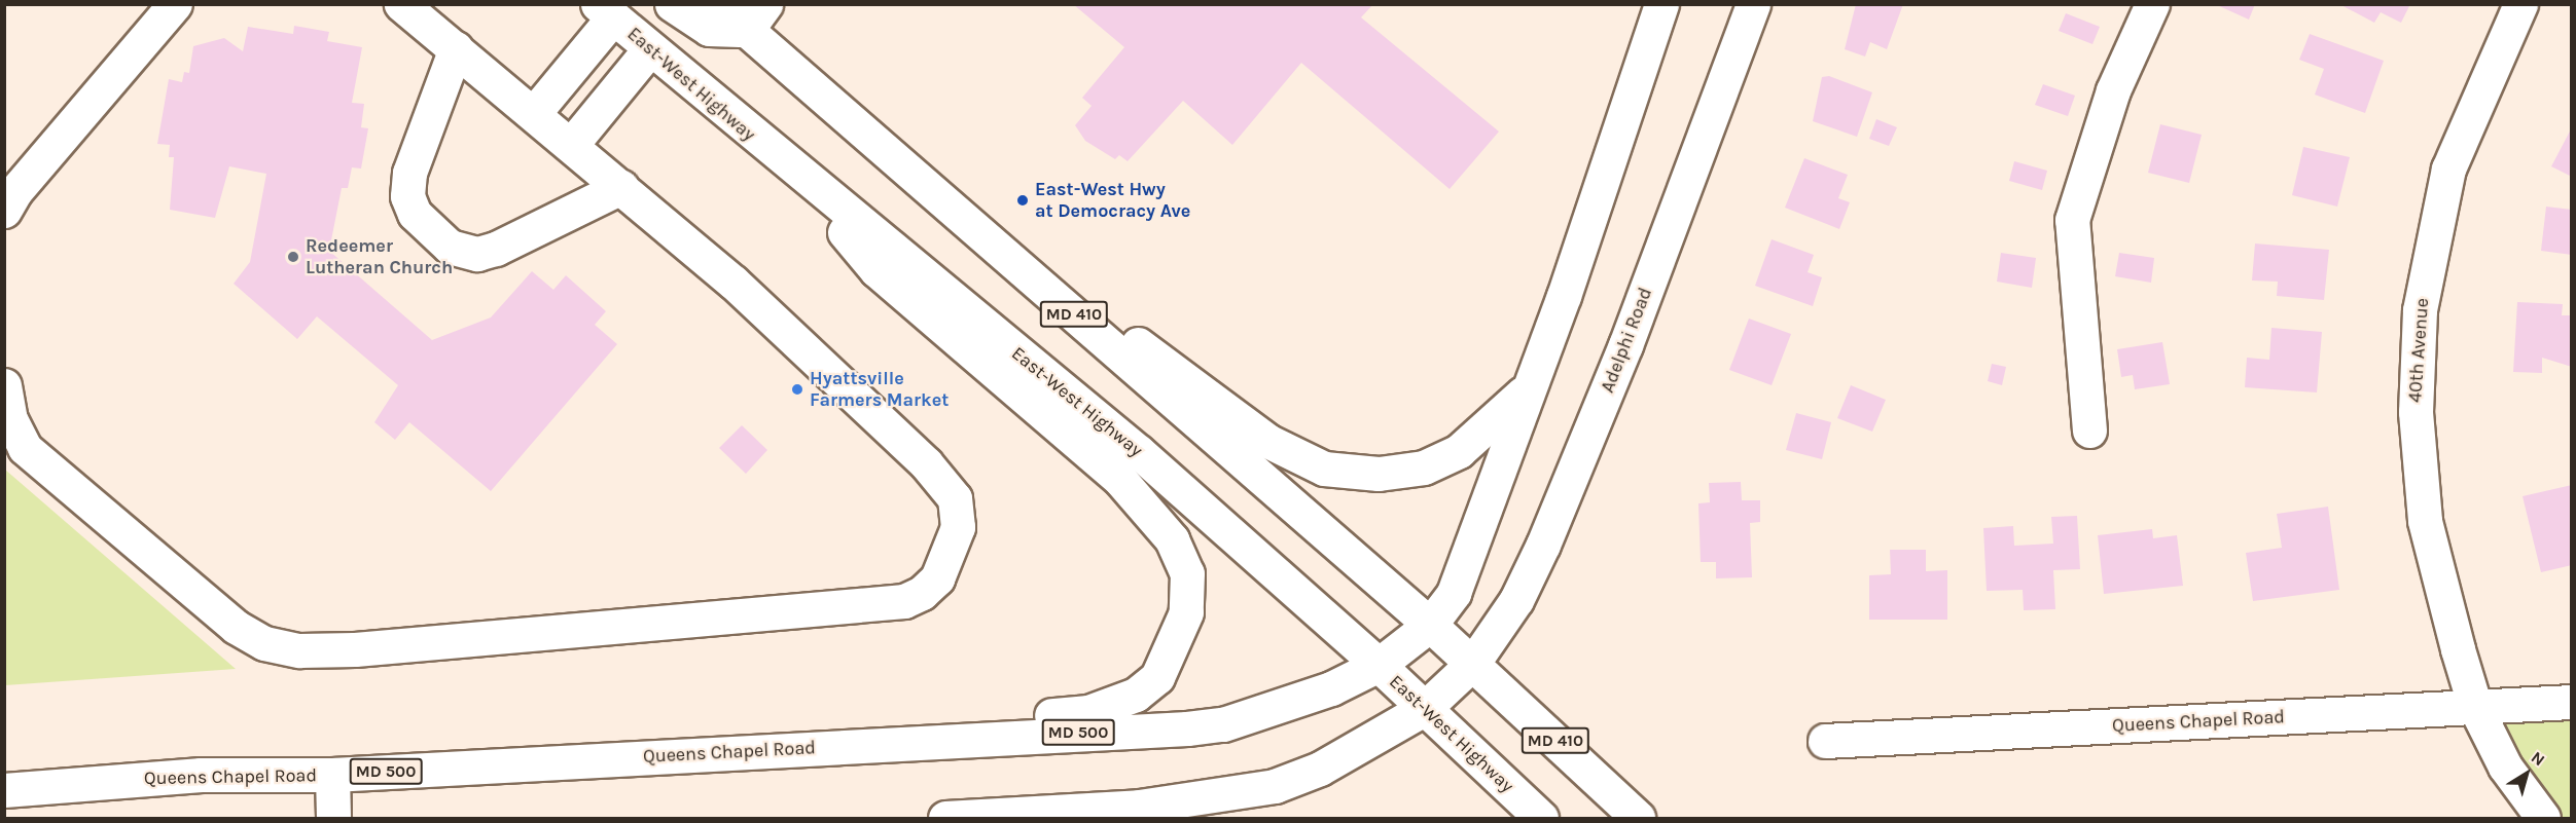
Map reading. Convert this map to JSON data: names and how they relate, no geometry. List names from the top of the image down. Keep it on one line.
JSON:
{"streets":{"main road":["East-West Highway","MD 410","Adelphi Road","40th Avenue","Queens Chapel Road","MD 500"]},"crossings":[["East-West Highway","Queens Chapel Road"],["MD 410","Adelphi Road"],["MD 410","Queens Chapel Road"],["40th Avenue","Queens Chapel Road"]],"places":["East-West Hwy at Democracy Ave","Redeemer Lutheran Church","Hyattsville Farmers Market"],"north":"top right"}
